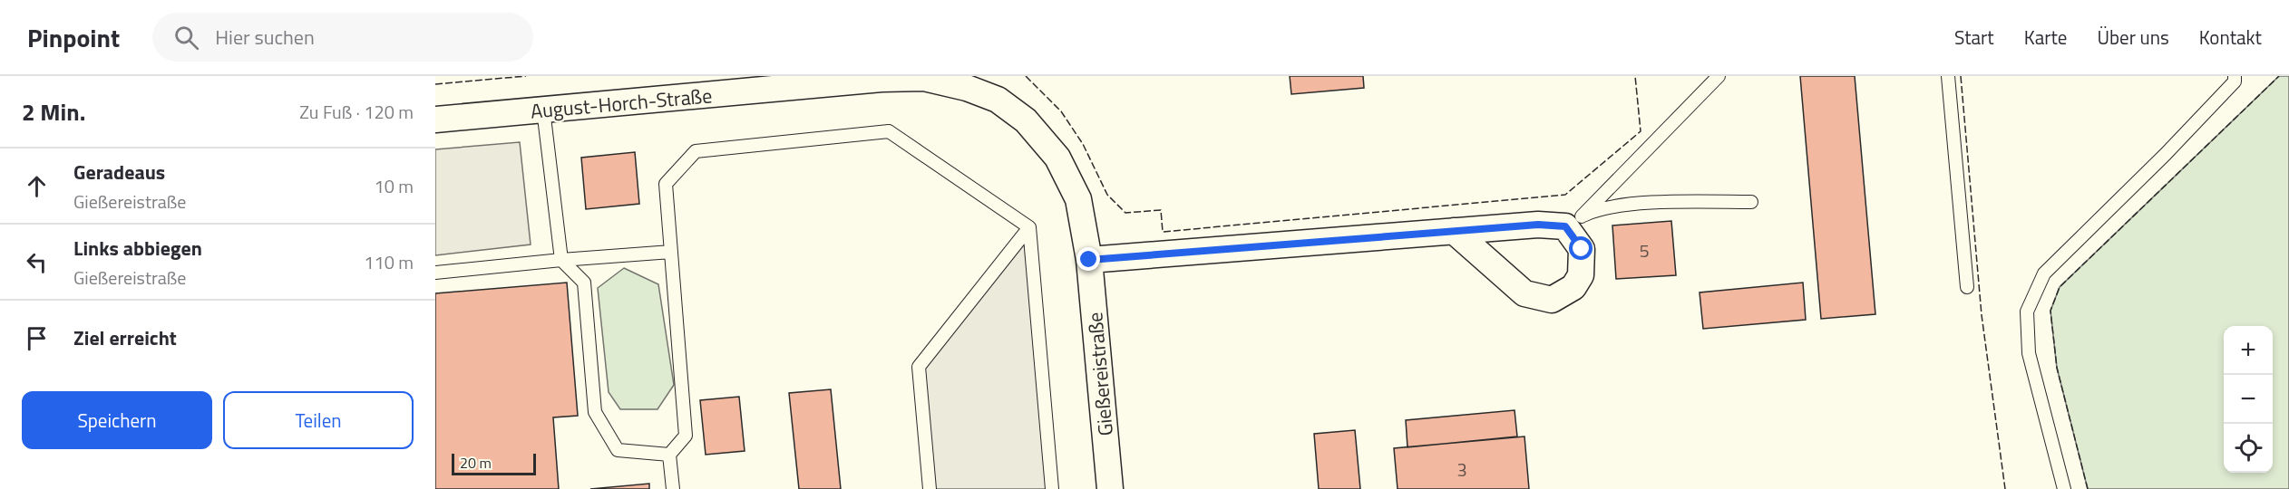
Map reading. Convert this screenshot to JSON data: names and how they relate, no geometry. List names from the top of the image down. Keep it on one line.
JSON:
{"streets":{"street":["August-Horch-Straße","Gießereistraße"]},"crossings":[["August-Horch-Straße","Gießereistraße"]],"house_numbers":["5","3"],"scale_bar":"20 m","page":{"header":"Pinpoint","search":"Hier suchen","nav":["Start","Karte","Über uns","Kontakt"],"heading":["2 Min.","Zu Fuß · 120 m"],"list":[["Geradeaus","Gießereistraße","10 m"],["Links abbiegen","Gießereistraße","110 m"],"Ziel erreicht"],"map_buttons":["+","−"],"buttons":["Speichern","Teilen"],"scale":"20 m"}}
